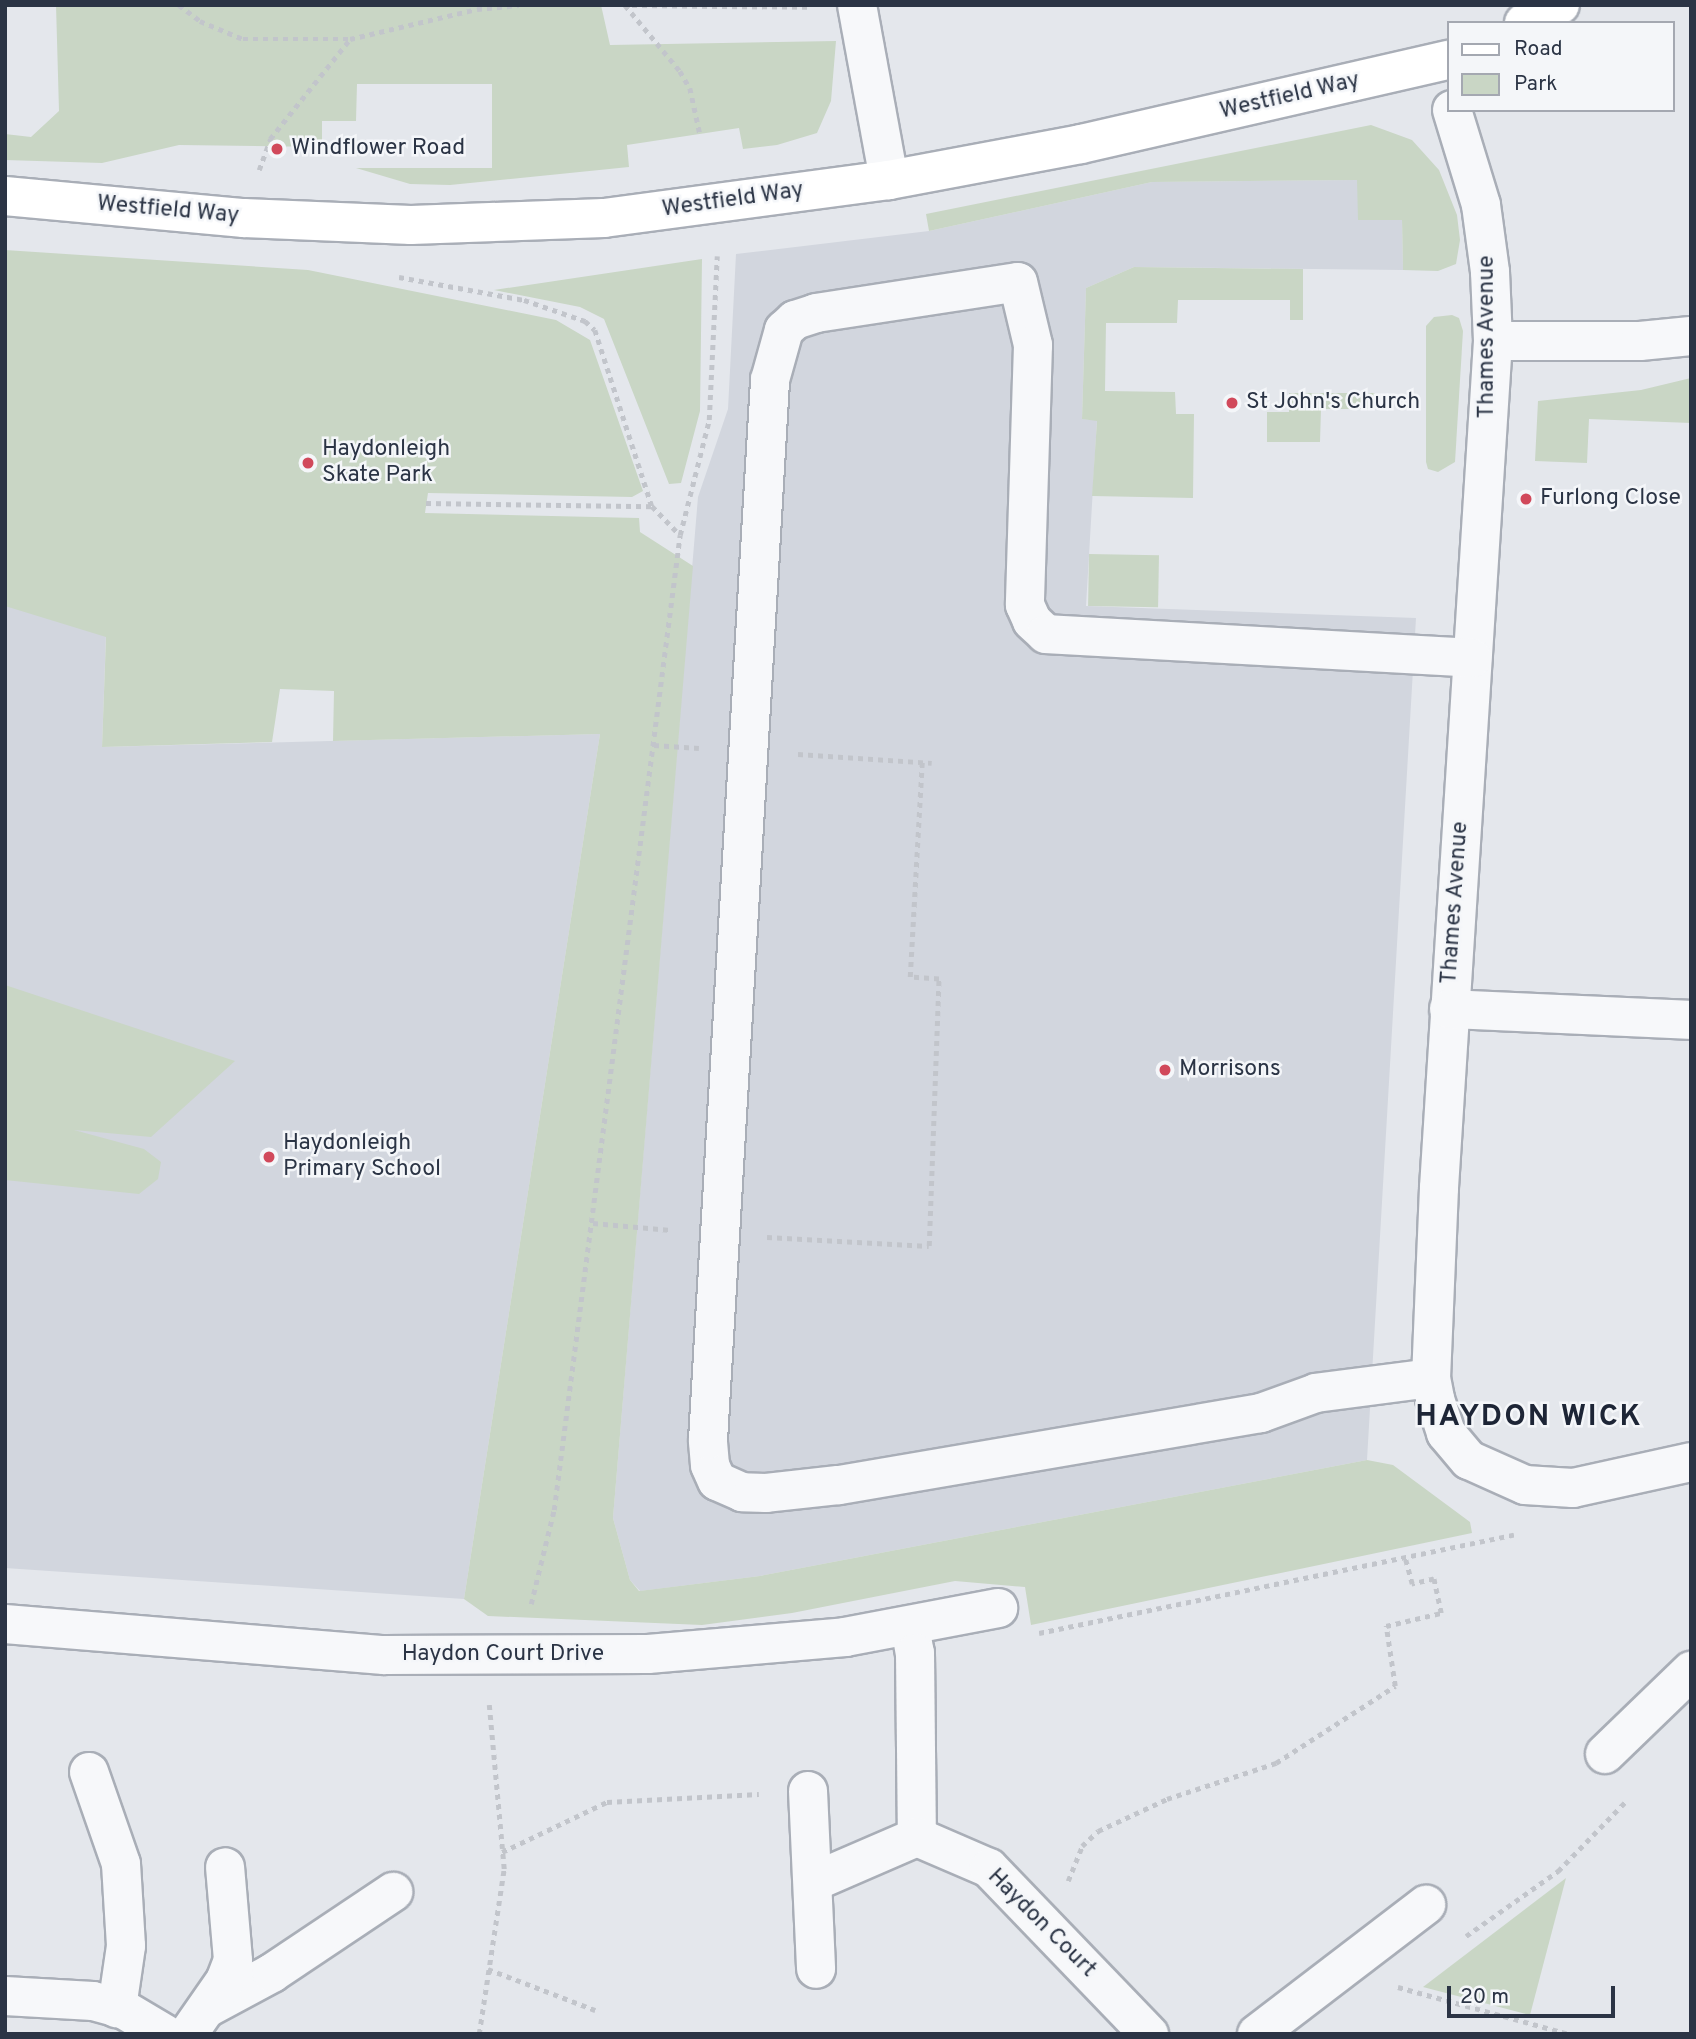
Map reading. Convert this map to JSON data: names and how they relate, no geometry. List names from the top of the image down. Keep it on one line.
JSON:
{"streets":{"main road":["Westfield Way"],"street":["Thames Avenue","Haydon Court Drive","Haydon Court"]},"districts":["HAYDON WICK"],"places":["Windflower Road","St John's Church","Haydonleigh Skate Park","Furlong Close","Morrisons","Haydonleigh Primary School"],"legend":["Road","Park"],"scale_bar":"20 m"}
